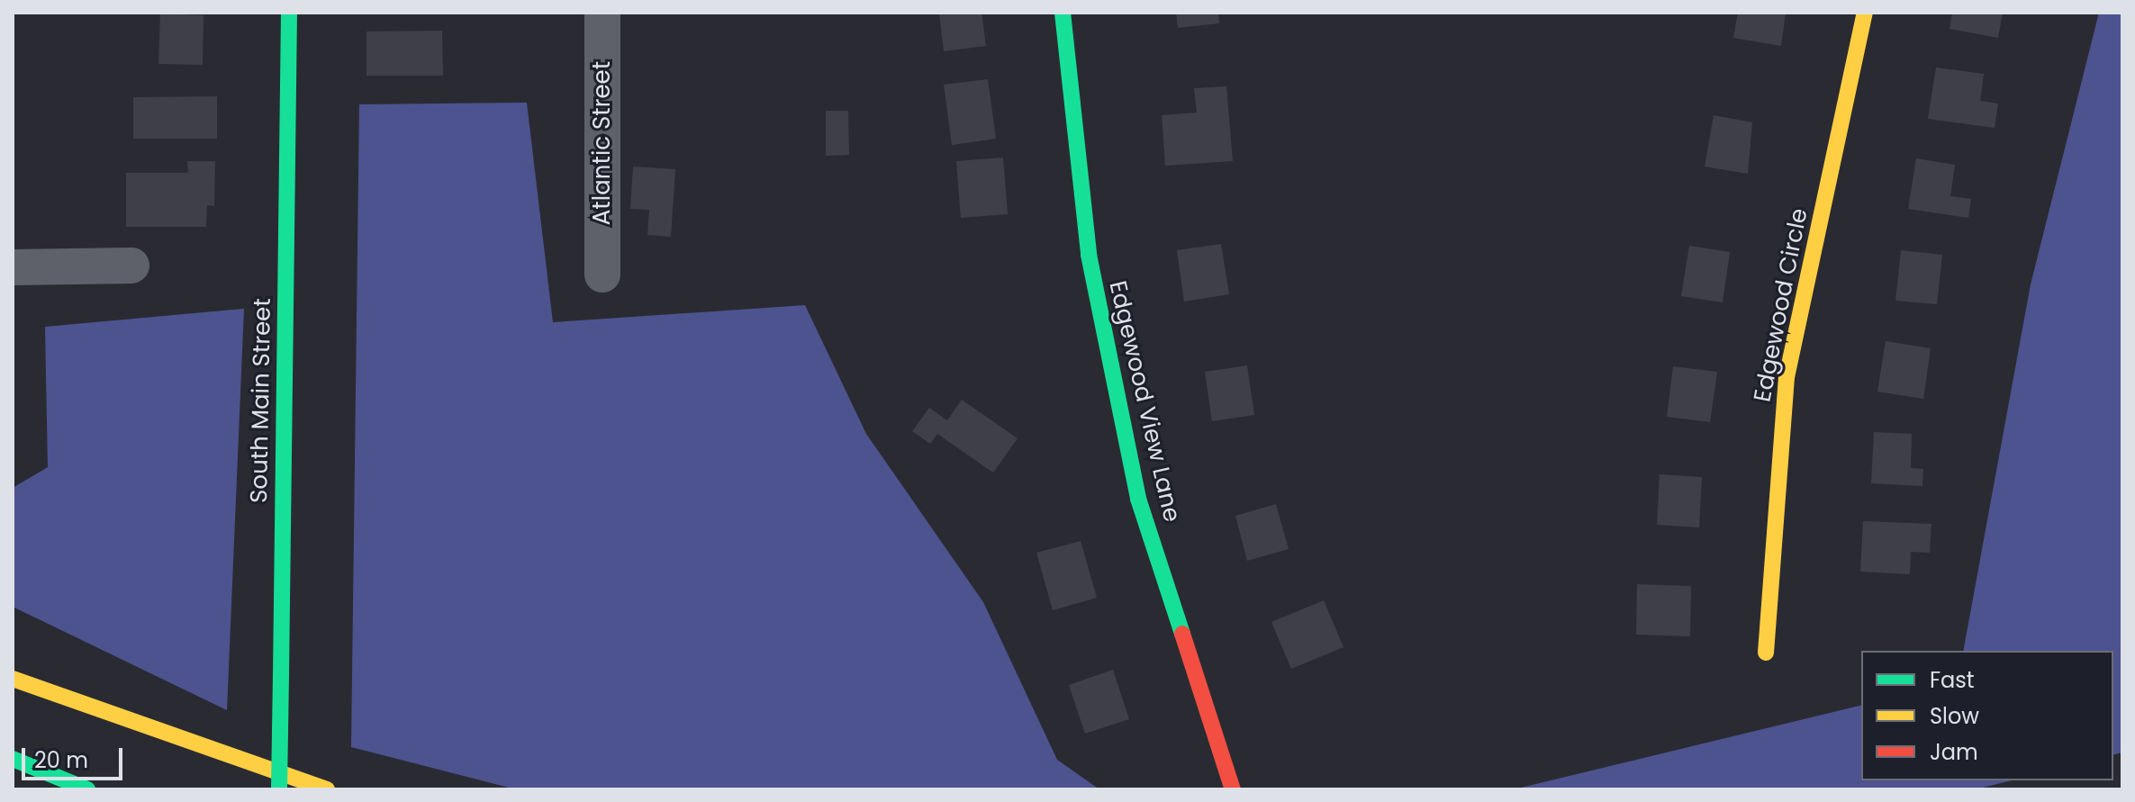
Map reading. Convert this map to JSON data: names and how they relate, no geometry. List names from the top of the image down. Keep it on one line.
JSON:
{"streets":{"main road":["Edgewood Circle","South Main Street","Edgewood View Lane"],"street":["Atlantic Street"]},"legend":["Fast","Slow","Jam"],"scale_bar":"20 m"}
